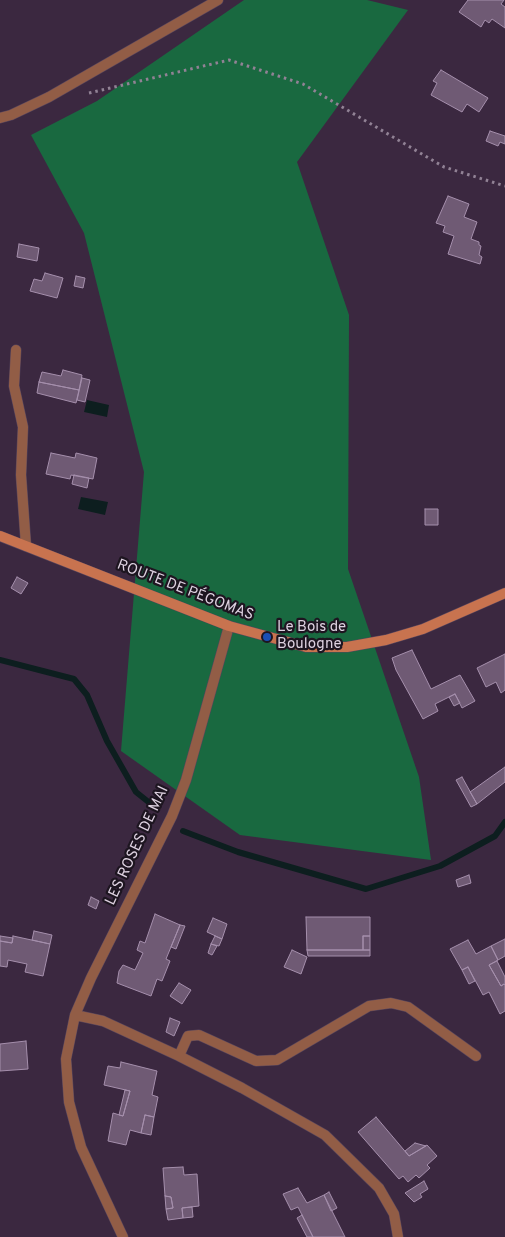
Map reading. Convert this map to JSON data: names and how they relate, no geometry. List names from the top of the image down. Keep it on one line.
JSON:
{"streets":{"main road":["ROUTE DE PÉGOMAS"],"street":["LES ROSES DE MAI"]},"crossings":[["ROUTE DE PÉGOMAS","LES ROSES DE MAI"]],"places":["Le Bois de Boulogne"]}
